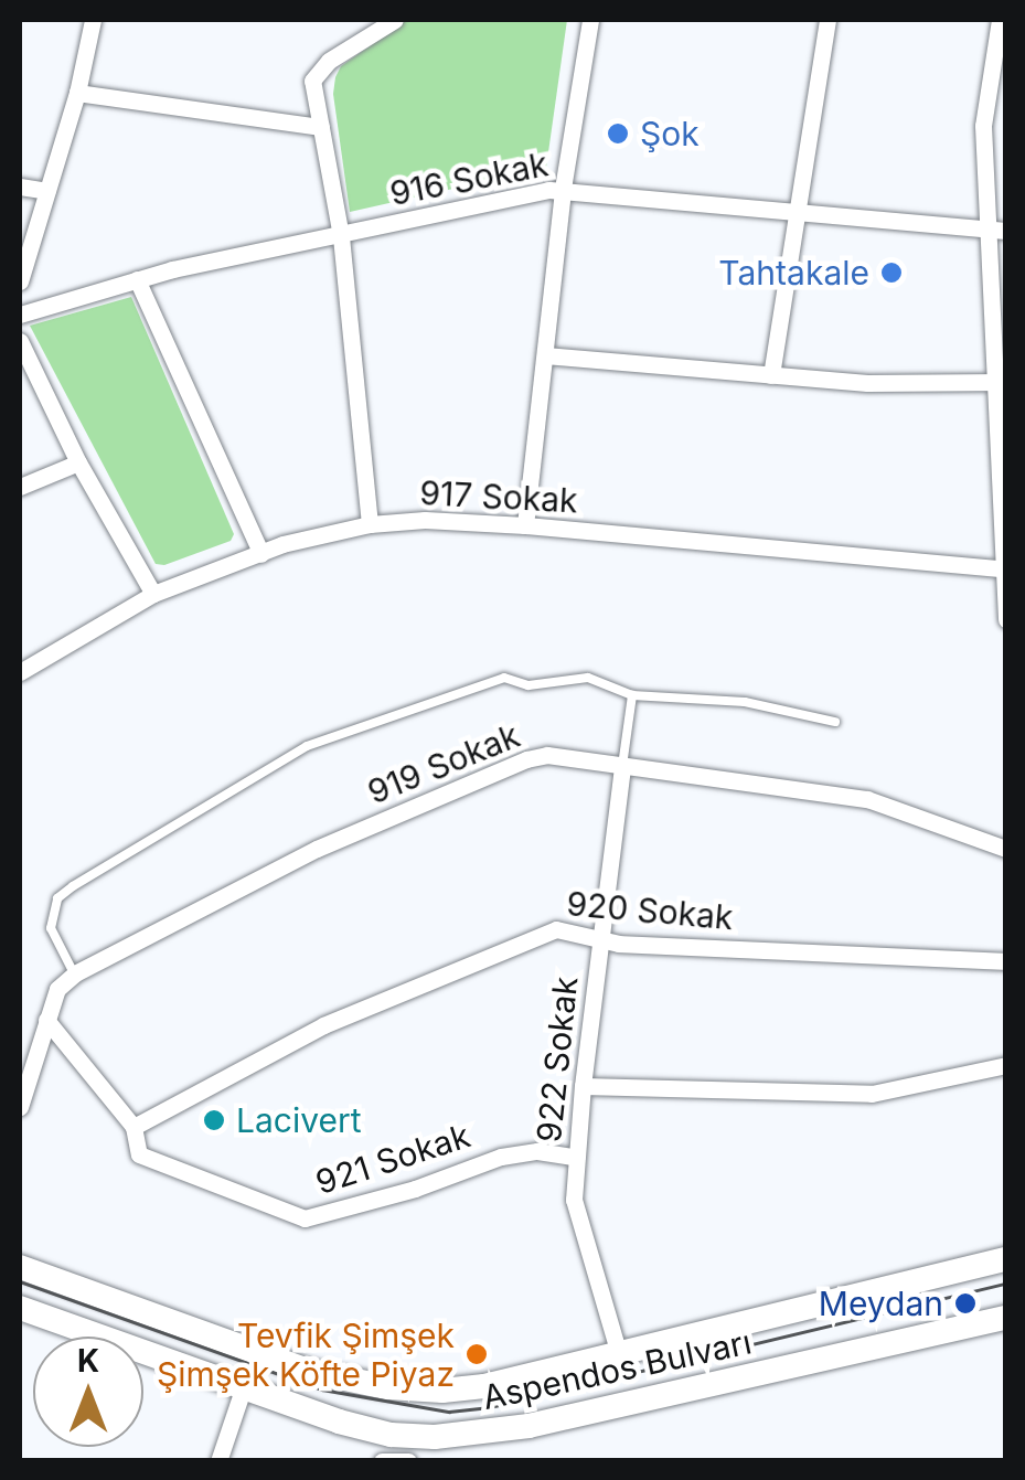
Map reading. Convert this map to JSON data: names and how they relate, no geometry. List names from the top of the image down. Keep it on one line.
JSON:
{"streets":{"main road":["Aspendos Bulvarı"],"street":["916 Sokak","917 Sokak","919 Sokak","920 Sokak","922 Sokak","921 Sokak"]},"crossings":[["919 Sokak","922 Sokak"],["920 Sokak","922 Sokak"],["920 Sokak","921 Sokak"],["922 Sokak","921 Sokak"],["922 Sokak","Aspendos Bulvarı"]],"places":["Şok","Tahtakale","Lacivert","Meydan","Tevfik Şimşek Şimşek Köfte Piyaz"],"north":"top"}
